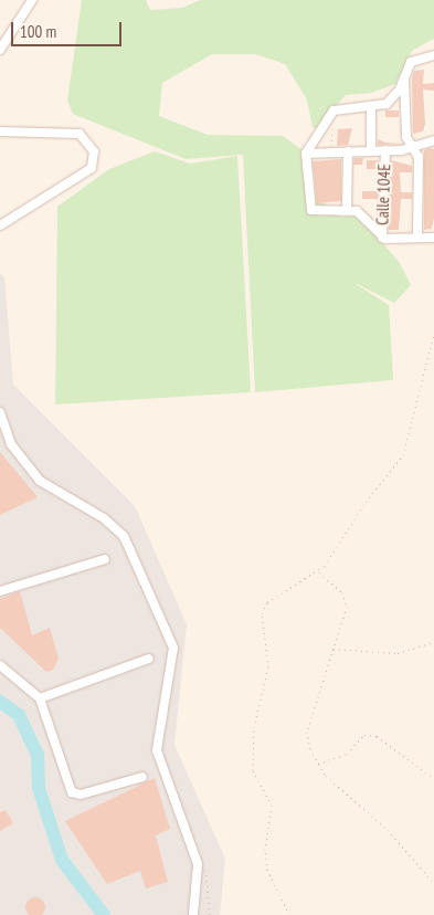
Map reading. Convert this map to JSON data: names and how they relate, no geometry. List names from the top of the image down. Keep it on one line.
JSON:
{"streets":{"street":["Calle 104E"]},"scale_bar":"100 m"}
